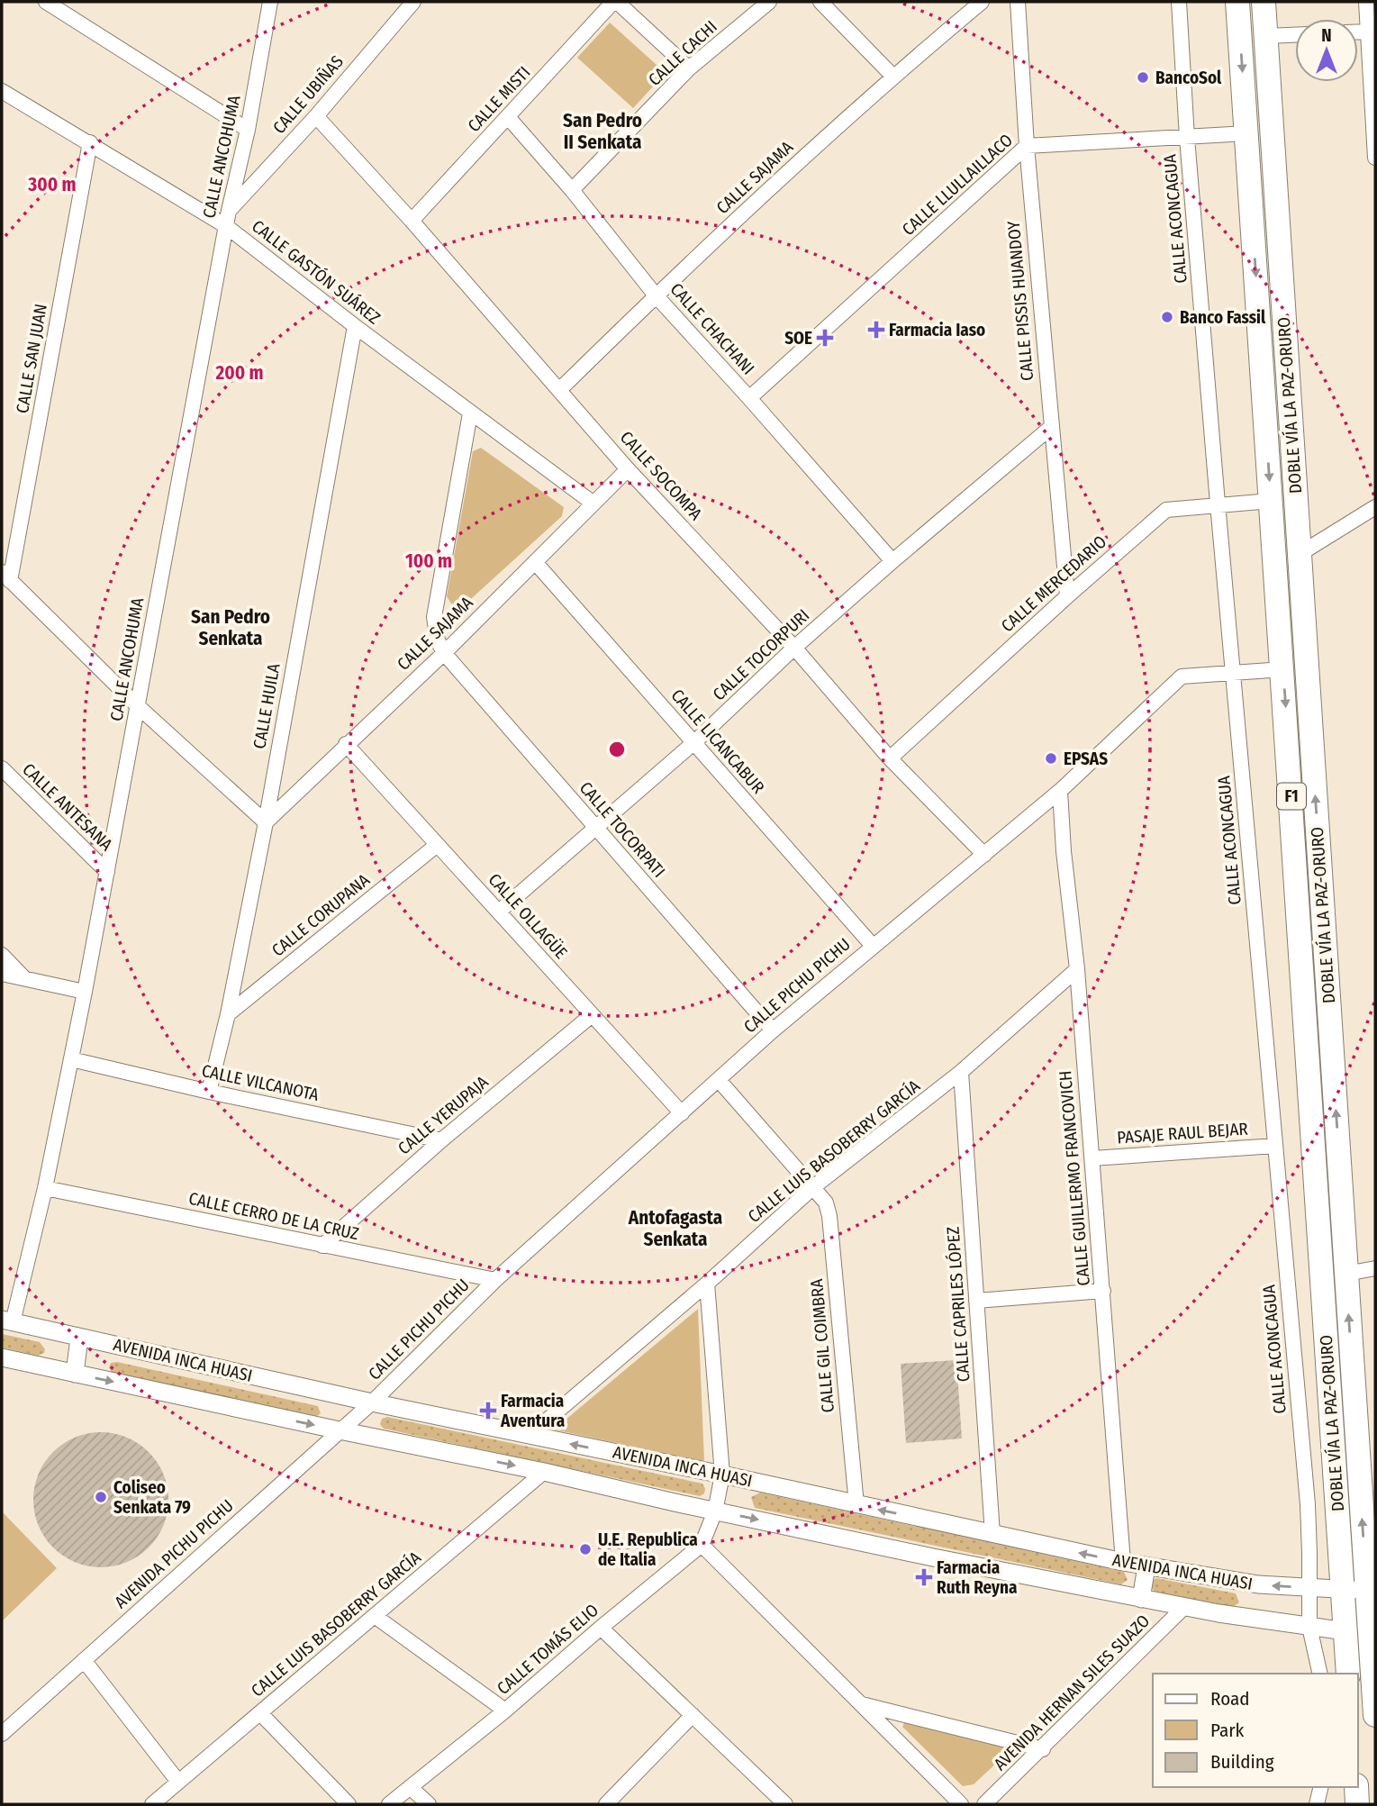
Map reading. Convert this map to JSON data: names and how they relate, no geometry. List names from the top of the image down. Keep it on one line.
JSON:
{"streets":{"highway":["DOBLE VÍA LA PAZ-ORURO","F1"],"street":["CALLE CACHI","CALLE UBIÑAS","CALLE MISTI","CALLE ANCOHUMA","CALLE SAJAMA","CALLE LLULLAILLACO","CALLE ACONCAGUA","CALLE GASTÓN SUÁREZ","CALLE PISSIS HUANDOY","CALLE CHACHANI","CALLE SAN JUAN","CALLE SOCOMPA","CALLE MERCEDARIO","CALLE TOCORPURI","CALLE HUILA","CALLE LICANCABUR","CALLE ANTESANA","CALLE TOCORPATI","CALLE CORUPANA","CALLE OLLAGÜE","CALLE PICHU PICHU","CALLE VILCANOTA","CALLE YERUPAJA","PASAJE RAUL BEJAR","CALLE LUIS BASOBERRY GARCÍA","CALLE GUILLERMO FRANCOVICH","CALLE CERRO DE LA CRUZ","CALLE CAPRILES LÓPEZ","CALLE GIL COIMBRA","AVENIDA INCA HUASI","AVENIDA PICHU PICHU","CALLE TOMÁS ELIO","AVENIDA HERNAN SILES SUAZO"]},"crossings":[["CALLE CACHI","CALLE CHACHANI"],["CALLE UBIÑAS","CALLE ANCOHUMA"],["CALLE UBIÑAS","CALLE SOCOMPA"],["CALLE MISTI","CALLE CHACHANI"],["CALLE MISTI","CALLE SOCOMPA"],["CALLE ANCOHUMA","CALLE GASTÓN SUÁREZ"],["CALLE ANCOHUMA","CALLE ANTESANA"],["CALLE ANCOHUMA","CALLE VILCANOTA"],["CALLE ANCOHUMA","CALLE CERRO DE LA CRUZ"],["CALLE ANCOHUMA","AVENIDA INCA HUASI"],["CALLE SAJAMA","CALLE GASTÓN SUÁREZ"],["CALLE SAJAMA","CALLE CHACHANI"],["CALLE SAJAMA","CALLE SOCOMPA"],["CALLE SAJAMA","CALLE HUILA"],["CALLE SAJAMA","CALLE LICANCABUR"],["CALLE SAJAMA","CALLE TOCORPATI"],["CALLE SAJAMA","CALLE OLLAGÜE"],["CALLE LLULLAILLACO","CALLE ACONCAGUA"],["CALLE LLULLAILLACO","CALLE PISSIS HUANDOY"],["CALLE LLULLAILLACO","CALLE CHACHANI"],["CALLE LLULLAILLACO","DOBLE VÍA LA PAZ-ORURO"],["CALLE ACONCAGUA","CALLE MERCEDARIO"],["CALLE ACONCAGUA","CALLE PICHU PICHU"],["CALLE ACONCAGUA","PASAJE RAUL BEJAR"],["CALLE ACONCAGUA","AVENIDA INCA HUASI"],["CALLE GASTÓN SUÁREZ","CALLE SAN JUAN"],["CALLE GASTÓN SUÁREZ","CALLE HUILA"],["CALLE PISSIS HUANDOY","CALLE MERCEDARIO"],["CALLE PISSIS HUANDOY","CALLE TOCORPURI"],["CALLE CHACHANI","CALLE TOCORPURI"],["DOBLE VÍA LA PAZ-ORURO","CALLE MERCEDARIO"],["DOBLE VÍA LA PAZ-ORURO","CALLE PICHU PICHU"],["DOBLE VÍA LA PAZ-ORURO","AVENIDA INCA HUASI"],["CALLE SOCOMPA","CALLE MERCEDARIO"],["CALLE SOCOMPA","CALLE TOCORPURI"],["CALLE SOCOMPA","CALLE PICHU PICHU"],["CALLE TOCORPURI","CALLE LICANCABUR"],["CALLE TOCORPURI","CALLE TOCORPATI"],["CALLE TOCORPURI","CALLE OLLAGÜE"],["CALLE HUILA","CALLE CORUPANA"],["CALLE HUILA","CALLE VILCANOTA"],["CALLE LICANCABUR","CALLE PICHU PICHU"],["CALLE TOCORPATI","CALLE PICHU PICHU"],["CALLE CORUPANA","CALLE OLLAGÜE"],["CALLE OLLAGÜE","CALLE PICHU PICHU"],["CALLE OLLAGÜE","CALLE YERUPAJA"],["CALLE PICHU PICHU","CALLE GUILLERMO FRANCOVICH"],["CALLE PICHU PICHU","CALLE CERRO DE LA CRUZ"],["CALLE PICHU PICHU","CALLE GIL COIMBRA"],["CALLE PICHU PICHU","AVENIDA INCA HUASI"],["CALLE PICHU PICHU","AVENIDA PICHU PICHU"],["CALLE VILCANOTA","CALLE YERUPAJA"],["CALLE YERUPAJA","CALLE CERRO DE LA CRUZ"],["PASAJE RAUL BEJAR","CALLE GUILLERMO FRANCOVICH"],["CALLE LUIS BASOBERRY GARCÍA","CALLE GUILLERMO FRANCOVICH"],["CALLE LUIS BASOBERRY GARCÍA","CALLE CAPRILES LÓPEZ"],["CALLE LUIS BASOBERRY GARCÍA","CALLE GIL COIMBRA"],["CALLE LUIS BASOBERRY GARCÍA","AVENIDA INCA HUASI"],["CALLE LUIS BASOBERRY GARCÍA","CALLE TOMÁS ELIO"],["CALLE GUILLERMO FRANCOVICH","AVENIDA INCA HUASI"],["CALLE CAPRILES LÓPEZ","AVENIDA INCA HUASI"],["CALLE GIL COIMBRA","AVENIDA INCA HUASI"],["AVENIDA INCA HUASI","AVENIDA PICHU PICHU"],["AVENIDA INCA HUASI","CALLE TOMÁS ELIO"],["AVENIDA INCA HUASI","AVENIDA HERNAN SILES SUAZO"]],"districts":["San Pedro II Senkata","San Pedro Senkata","Antofagasta Senkata"],"places":{"other":["BancoSol","Banco Fassil","EPSAS","Coliseo Senkata 79","U.E. Republica de Italia"],"health":["Farmacia Iaso","SOE","Farmacia Aventura","Farmacia Ruth Reyna"]},"legend":["Road","Park","Building"],"north":"top","rings":["300 m","200 m","100 m"]}
